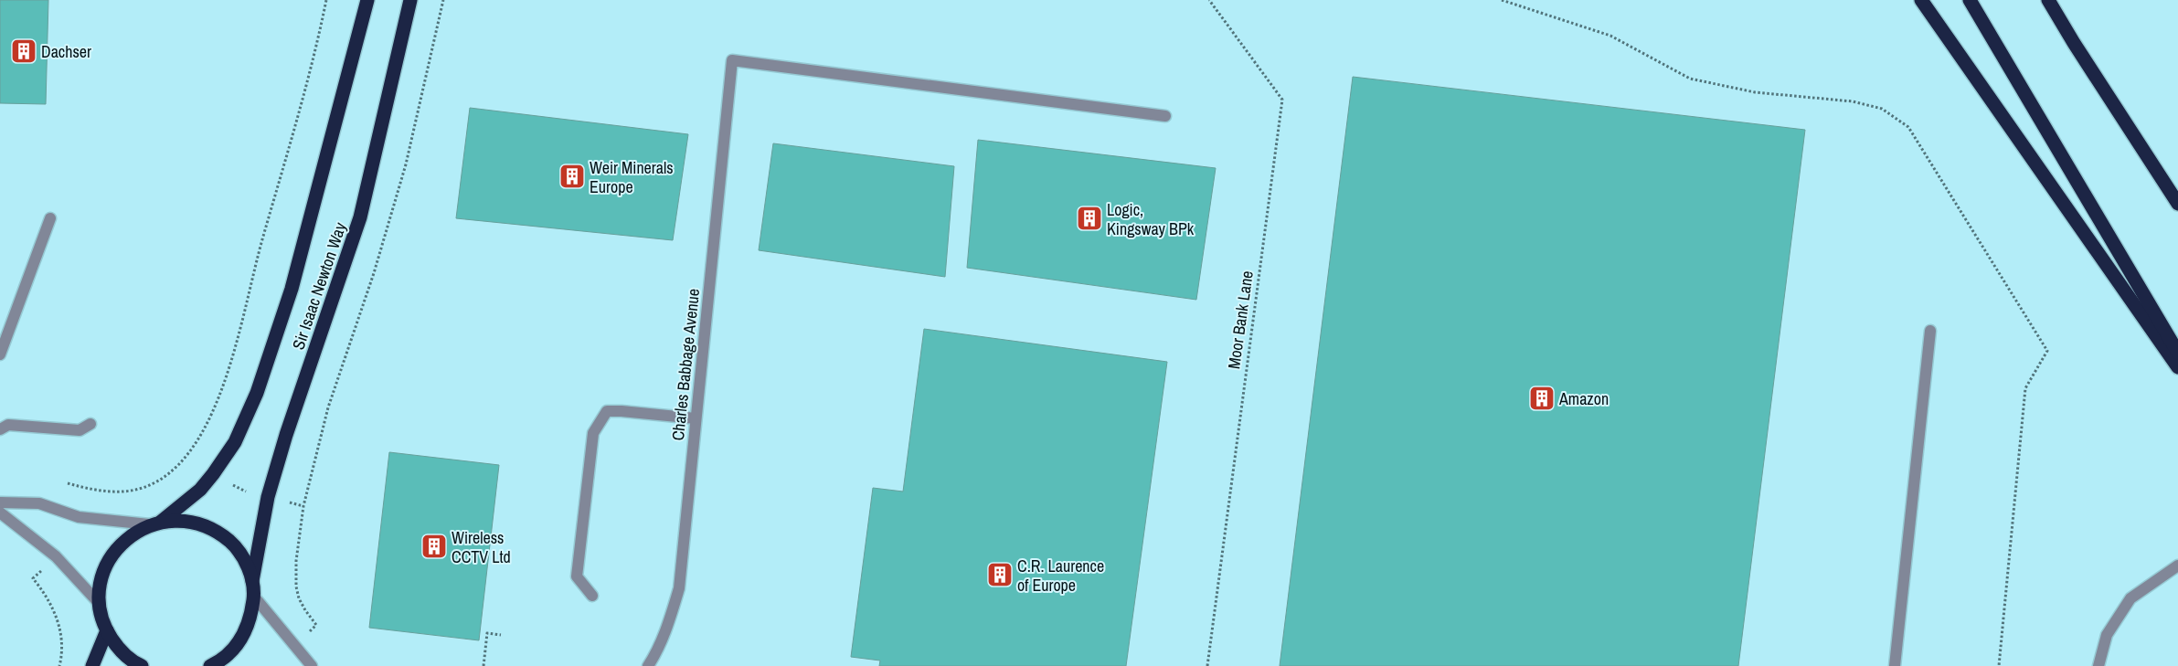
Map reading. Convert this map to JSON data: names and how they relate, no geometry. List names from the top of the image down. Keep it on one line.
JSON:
{"streets":{"highway":["Sir Isaac Newton Way"],"street":["Charles Babbage Avenue"],"path":["Moor Bank Lane"]},"places":{"building":["Dachser","Weir Minerals Europe","Logic, Kingsway BPk","Amazon","Wireless CCTV Ltd","C.R. Laurence of Europe"]}}
